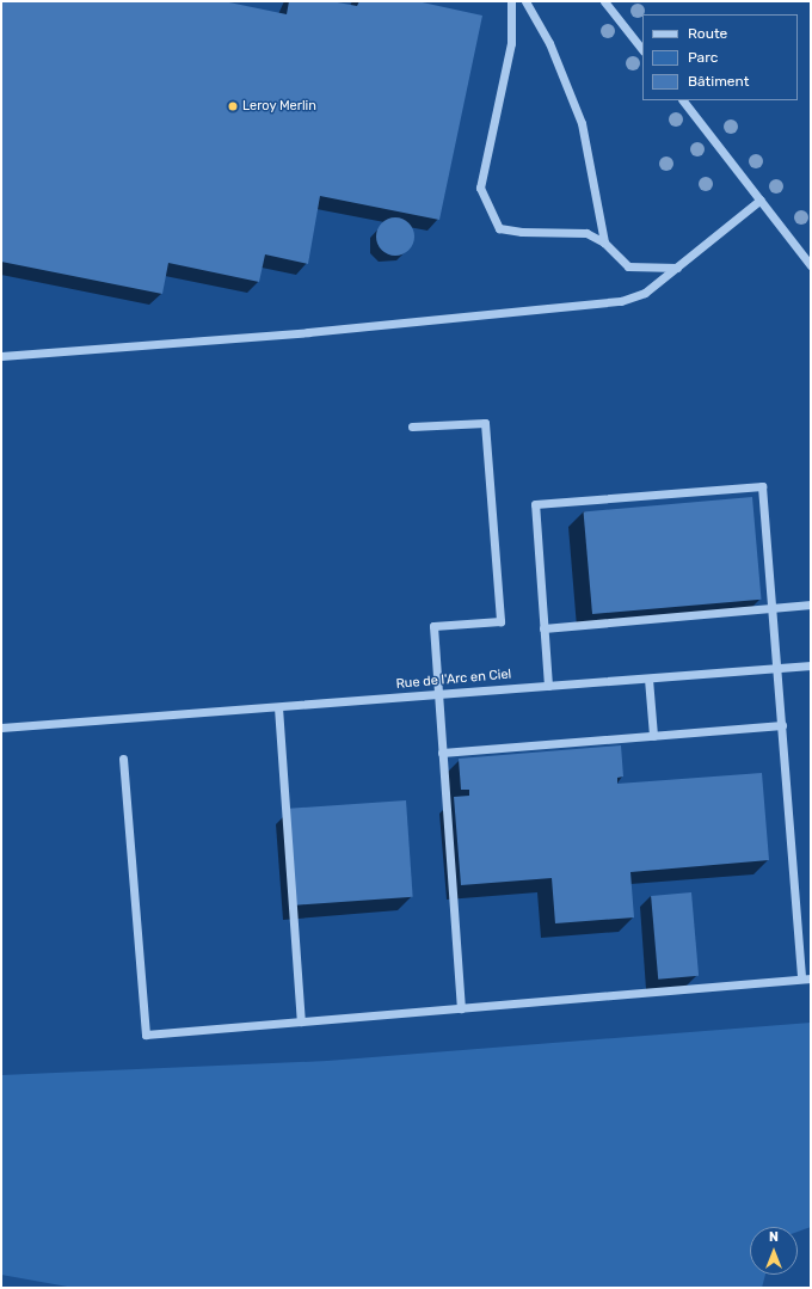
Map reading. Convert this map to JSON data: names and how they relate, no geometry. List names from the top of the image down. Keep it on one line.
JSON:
{"streets":{"street":["Rue de l'Arc en Ciel"]},"places":["Leroy Merlin"],"legend":["Route","Parc","Bâtiment"],"north":"top"}
